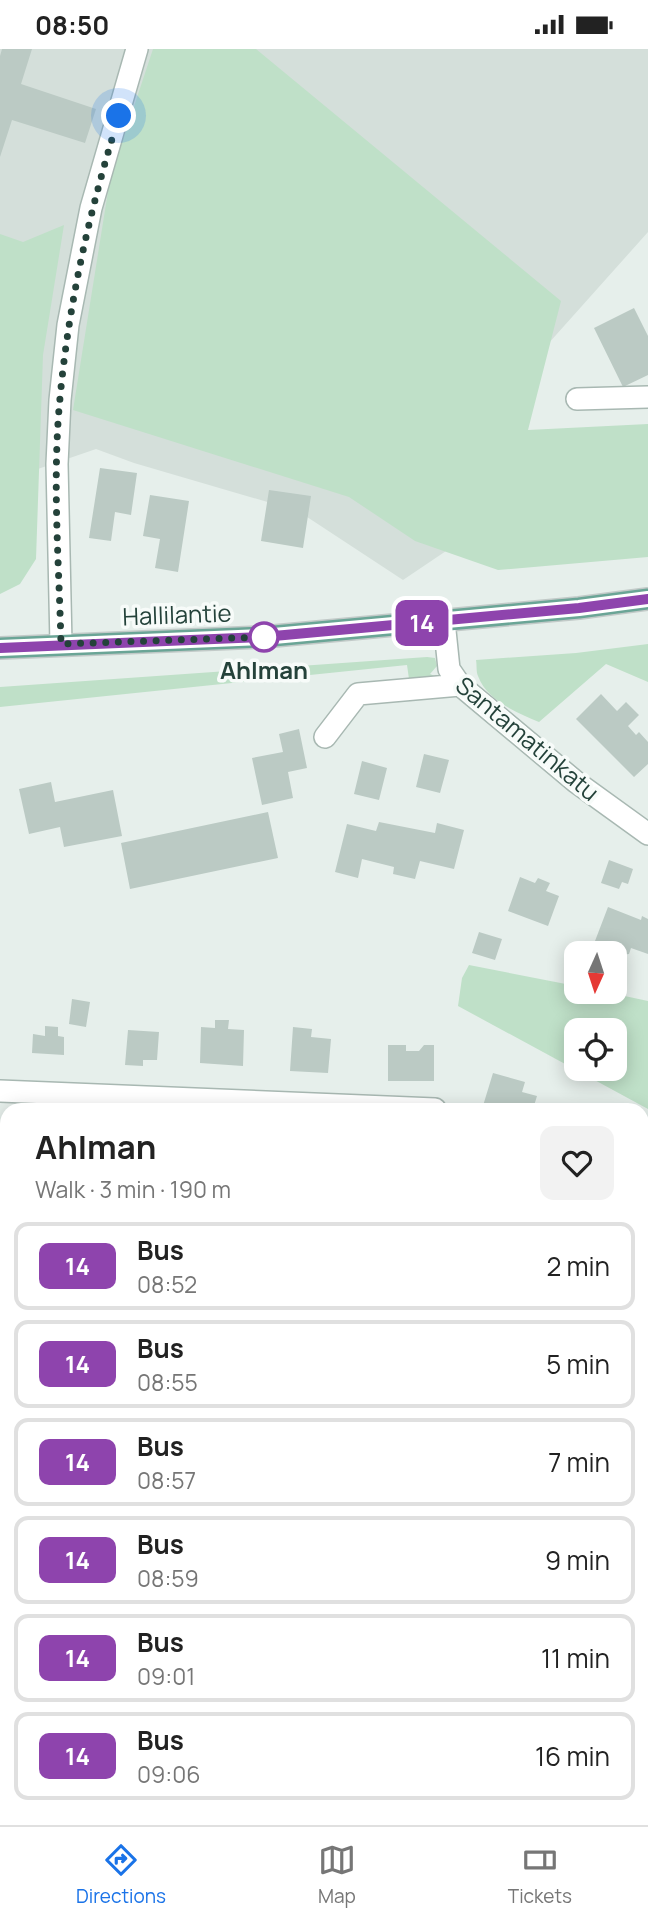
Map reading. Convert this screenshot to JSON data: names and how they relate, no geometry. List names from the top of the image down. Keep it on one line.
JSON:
{"streets":{"main road":["Hallilantie"],"street":["Santamatinkatu"]},"crossings":[["Hallilantie","Santamatinkatu"]],"places":["Ahlman"],"lines":["bus line 14"],"north":"bottom","page":{"status":"08:50","on_map":"14","heading":["Ahlman","Walk · 3 min · 190 m"],"list":[{"mark":"14","name":"Bus","note":"08:52","value":"2 min"},{"mark":"14","name":"Bus","note":"08:55","value":"5 min"},{"mark":"14","name":"Bus","note":"08:57","value":"7 min"},{"mark":"14","name":"Bus","note":"08:59","value":"9 min"},{"mark":"14","name":"Bus","note":"09:01","value":"11 min"},{"mark":"14","name":"Bus","note":"09:06","value":"16 min"}],"tabs":["Directions","Map","Tickets"]}}
